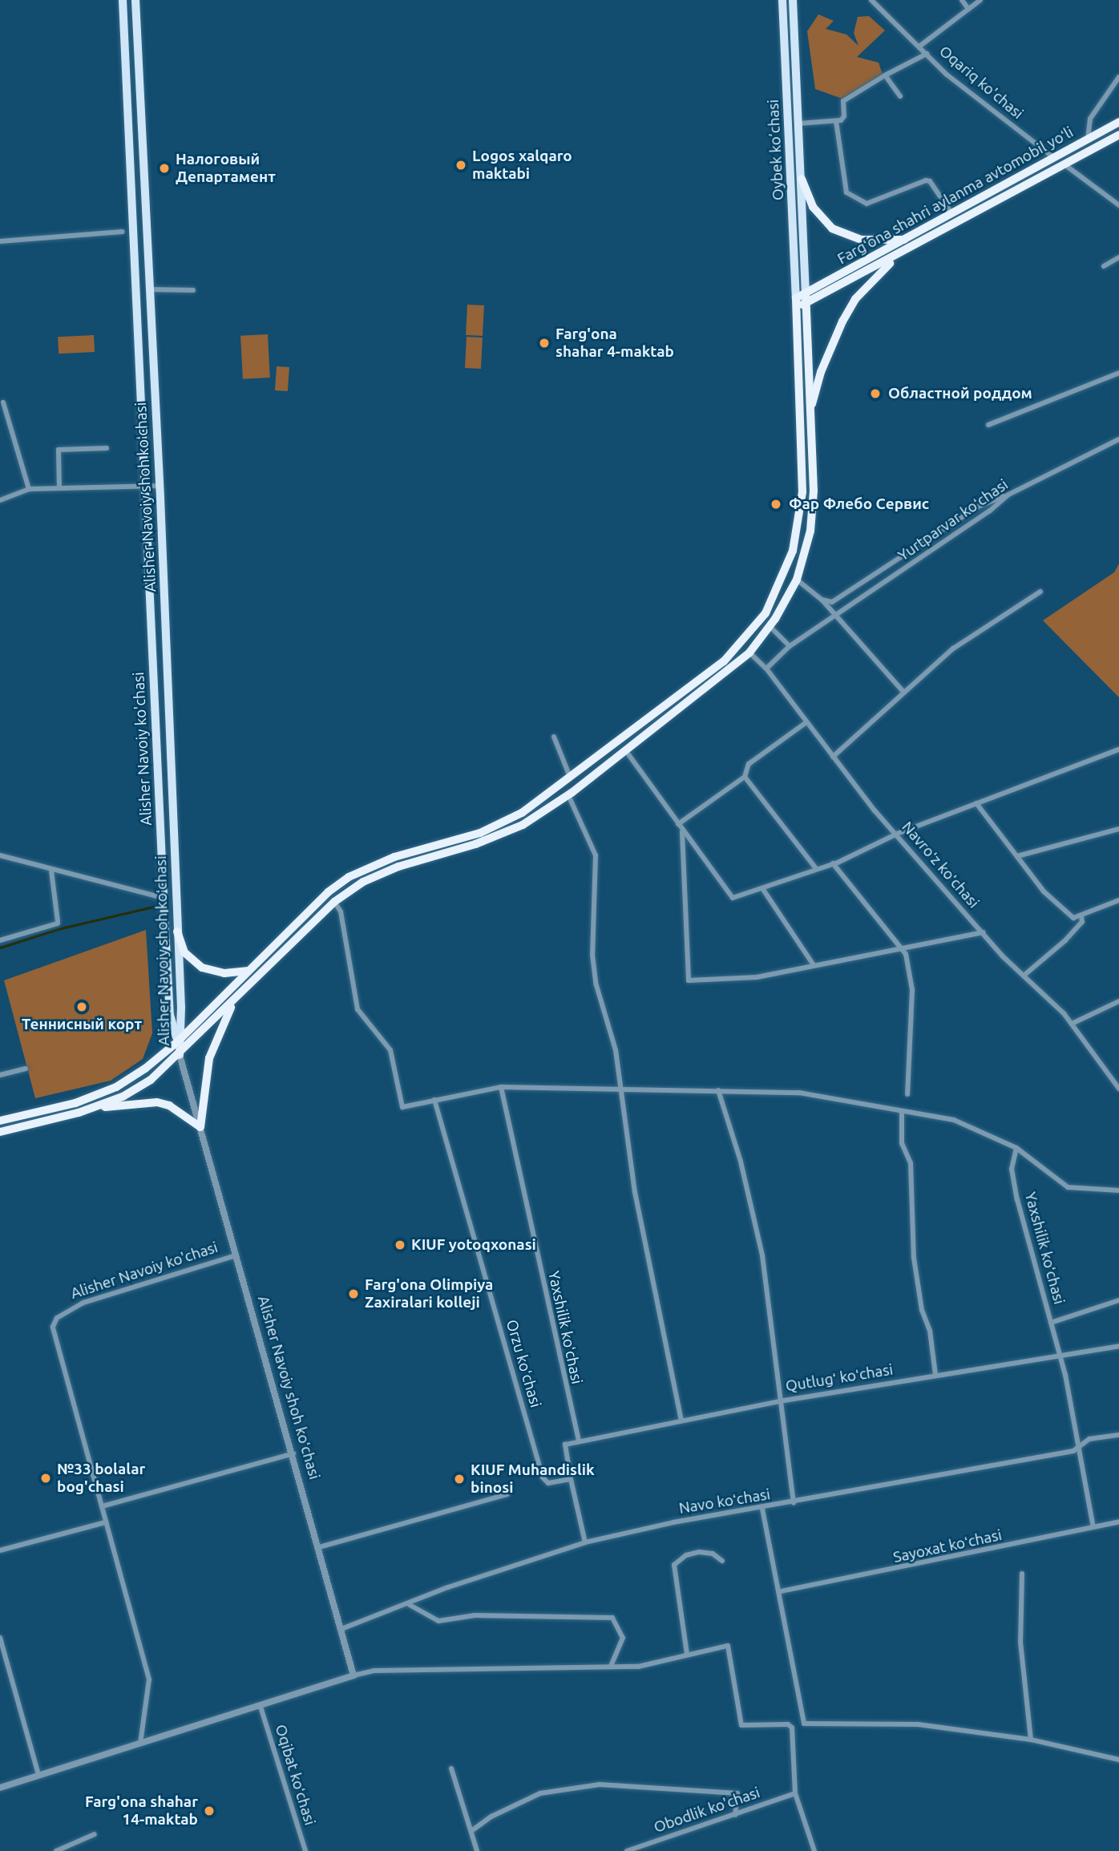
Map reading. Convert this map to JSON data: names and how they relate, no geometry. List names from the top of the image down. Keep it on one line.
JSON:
{"streets":{"highway":["Fargʻona shahri aylanma avtomobil yoʻli"],"main road":["Oybek ko‘chasi","Alisher Navoiy shoh koʻchasi","Alisher Navoiy ko'chasi"],"street":["Oqariq ko'chasi","Yurtparvar koʻchasi","Navroʻz koʻchasi","Yaxshilik koʻchasi","Orzu koʻchasi","Qutlugʻ koʻchasi","Navo koʻchasi","Sayoxat koʻchasi","Oqibat koʻchasi","Obodlik ko'chasi"]},"crossings":[["Oqariq ko'chasi","Fargʻona shahri aylanma avtomobil yoʻli"],["Oybek ko‘chasi","Fargʻona shahri aylanma avtomobil yoʻli"],["Alisher Navoiy shoh koʻchasi","Alisher Navoiy ko'chasi"],["Alisher Navoiy shoh koʻchasi","Navo koʻchasi"],["Yurtparvar koʻchasi","Navroʻz koʻchasi"],["Yaxshilik koʻchasi","Qutlugʻ koʻchasi"],["Yaxshilik koʻchasi","Navo koʻchasi"],["Yaxshilik koʻchasi","Sayoxat koʻchasi"],["Orzu koʻchasi","Qutlugʻ koʻchasi"]],"places":["Logos xalqaro maktabi","Налоговый Департамент","Farg'ona shahar 4-maktab","Областной роддом","Фар Флебо Сервис","Теннисный корт","KIUF yotoqxonasi","Farg'ona Olimpiya Zaxiralari kolleji","№33 bolalar bog'chasi","KIUF Muhandislik binosi","Farg'ona shahar 14-maktab"]}
